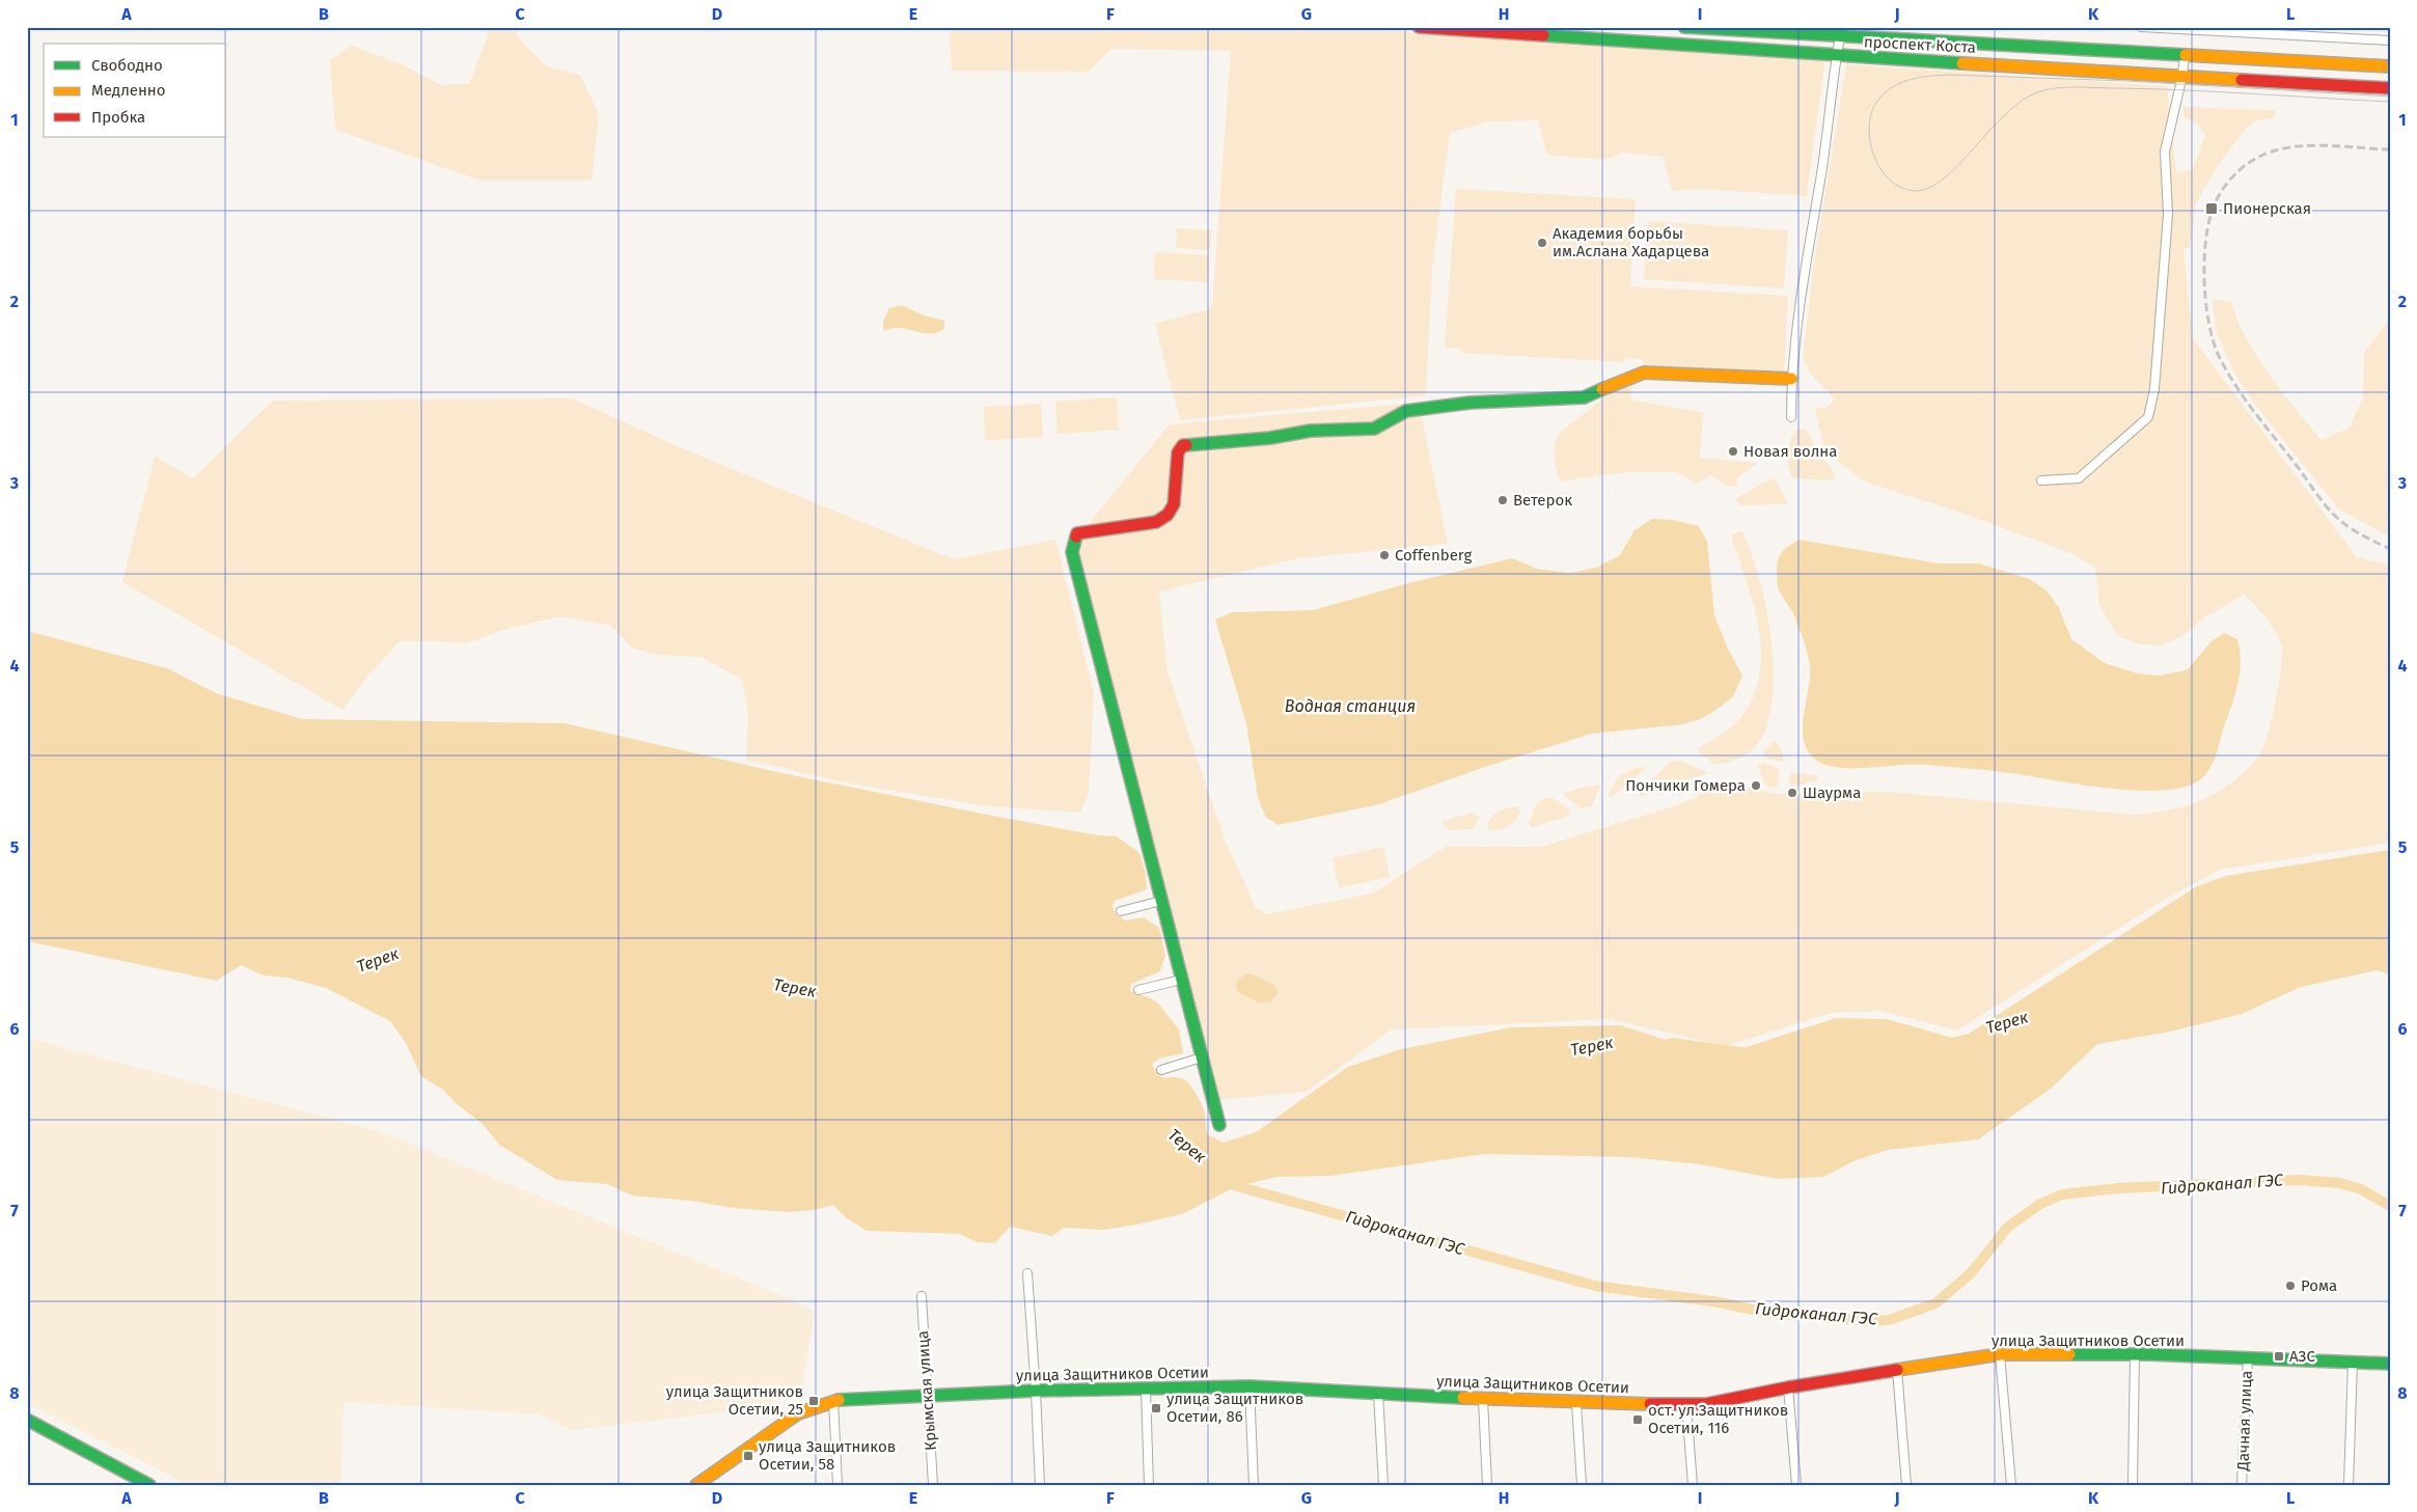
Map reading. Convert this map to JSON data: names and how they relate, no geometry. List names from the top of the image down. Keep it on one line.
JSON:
{"streets":{"street":["проспект Коста","улица Защитников Осетии","Крымская улица","Дачная улица"]},"crossings":[["улица Защитников Осетии","Крымская улица"],["улица Защитников Осетии","Дачная улица"]],"water":["Водная станция","Терек","Гидроканал ГЭС"],"places":{"transit":["Пионерская","АЗС","улица Защитников Осетии, 25","улица Защитников Осетии, 86","ост. ул.Защитников Осетии, 116","улица Защитников Осетии, 58"],"other":["Академия борьбы им.Аслана Хадарцева","Новая волна","Ветерок","Coffenberg","Пончики Гомера","Шаурма","Рома"]},"legend":["Свободно","Медленно","Пробка"],"grid":{"columns":["A","B","C","D","E","F","G","H","I","J","K","L"],"rows":["1","2","3","4","5","6","7","8"]}}
